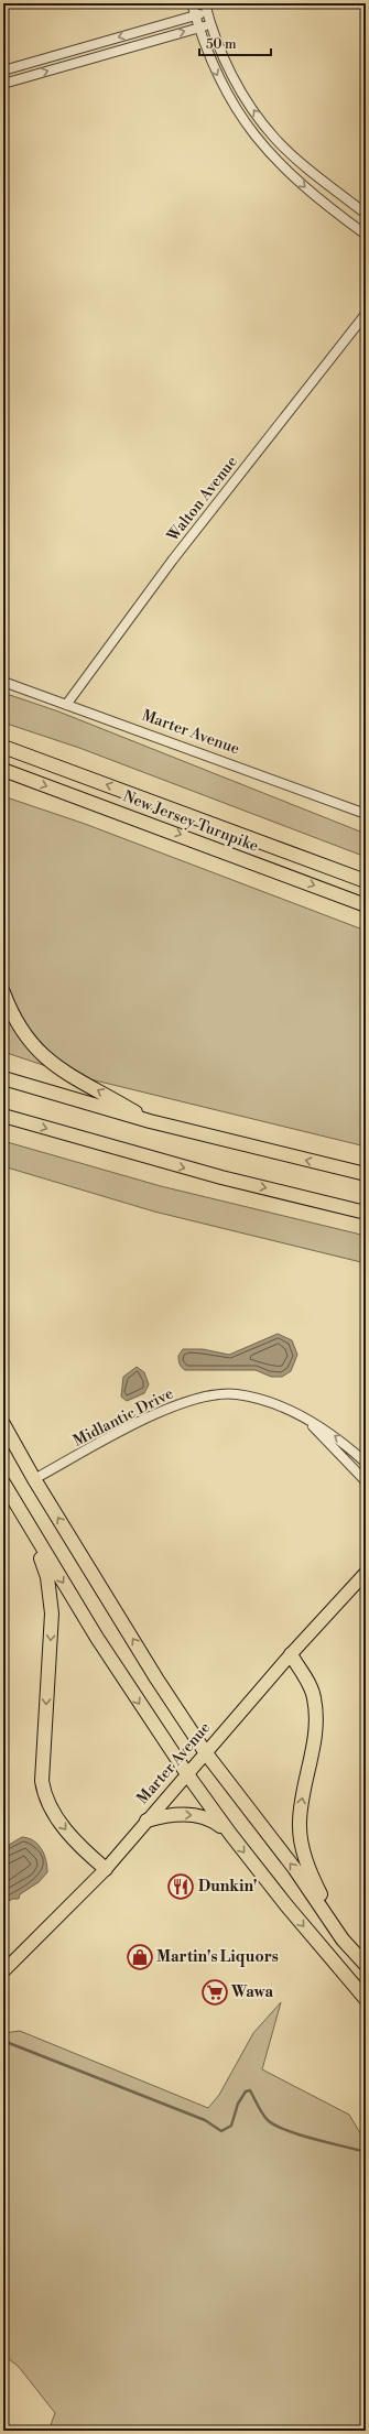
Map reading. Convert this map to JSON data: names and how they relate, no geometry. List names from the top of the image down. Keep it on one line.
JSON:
{"streets":{"highway":["New Jersey Turnpike"],"main road":["Marter Avenue"],"street":["Walton Avenue","Midlantic Drive"]},"crossings":[["Walton Avenue","Marter Avenue"]],"places":{"restaurant":["Dunkin'"],"shop":["Martin's Liquors"],"supermarket":["Wawa"]},"scale_bar":"50 m"}
